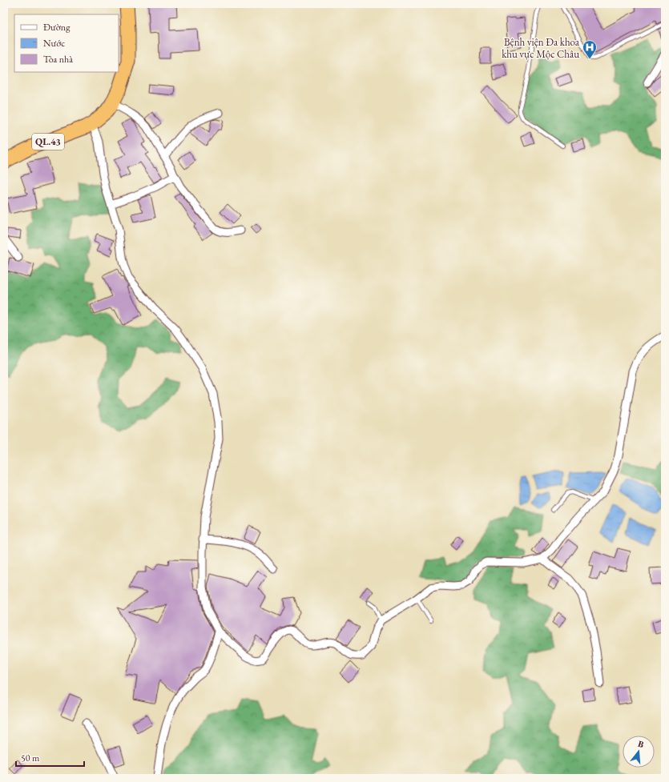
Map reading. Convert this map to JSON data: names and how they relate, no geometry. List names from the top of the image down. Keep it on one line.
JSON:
{"streets":{"highway":["QL.43"]},"places":{"hospital":["Bệnh viện Đa khoa khu vực Mộc Châu"]},"legend":["Đường","Nước","Tòa nhà"],"scale_bar":"50 m","north":"top"}
